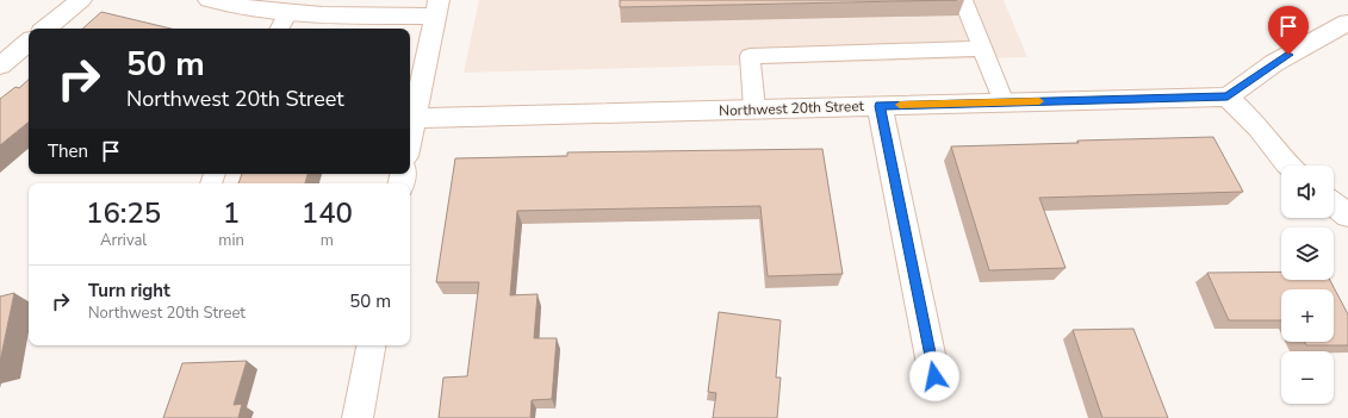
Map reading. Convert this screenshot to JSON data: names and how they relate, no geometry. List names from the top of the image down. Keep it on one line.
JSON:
{"streets":{"street":["Northwest 20th Street"]},"page":{"turn":["50 m","Northwest 20th Street"],"then":"Then","map_buttons":["+","−"],"eta":["16:25","Arrival","1","min","140","m"],"list":[{"name":"Turn right","note":"Northwest 20th Street","value":"50 m"}]}}
